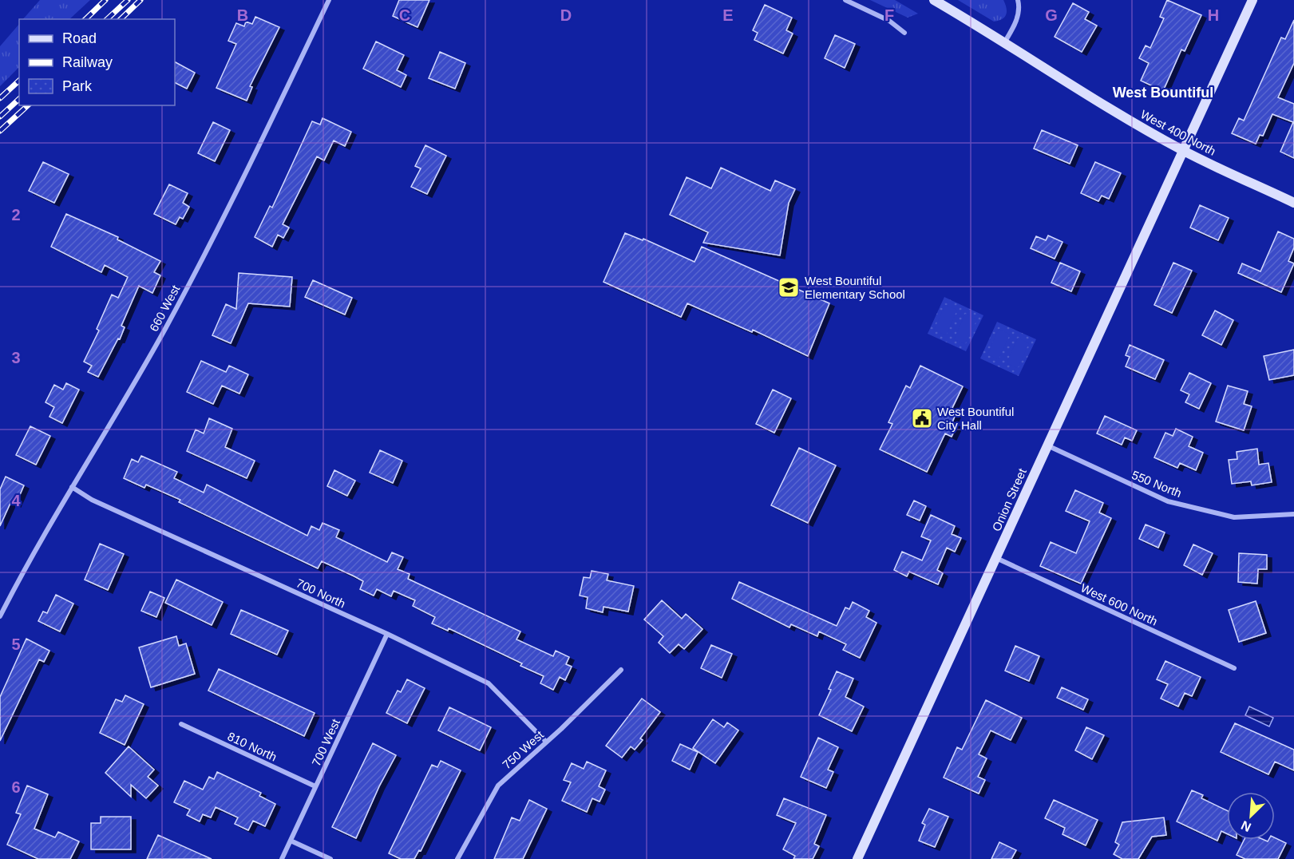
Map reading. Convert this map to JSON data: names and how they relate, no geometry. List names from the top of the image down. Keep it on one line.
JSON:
{"streets":{"street":["West 400 North","660 West","550 North","Onion Street","700 North","West 600 North","700 West","810 North","750 West"]},"crossings":[["West 400 North","Onion Street"],["660 West","700 North"],["550 North","Onion Street"],["Onion Street","West 600 North"],["700 North","700 West"],["700 North","750 West"],["700 West","810 North"]],"districts":["West Bountiful"],"places":{"school or university":["West Bountiful Elementary School"],"public building":["West Bountiful City Hall"]},"legend":["Road","Railway","Park"],"north":"bottom left","grid":{"columns":["B","C","D","E","F","G","H"],"rows":["2","3","4","5","6"]}}
